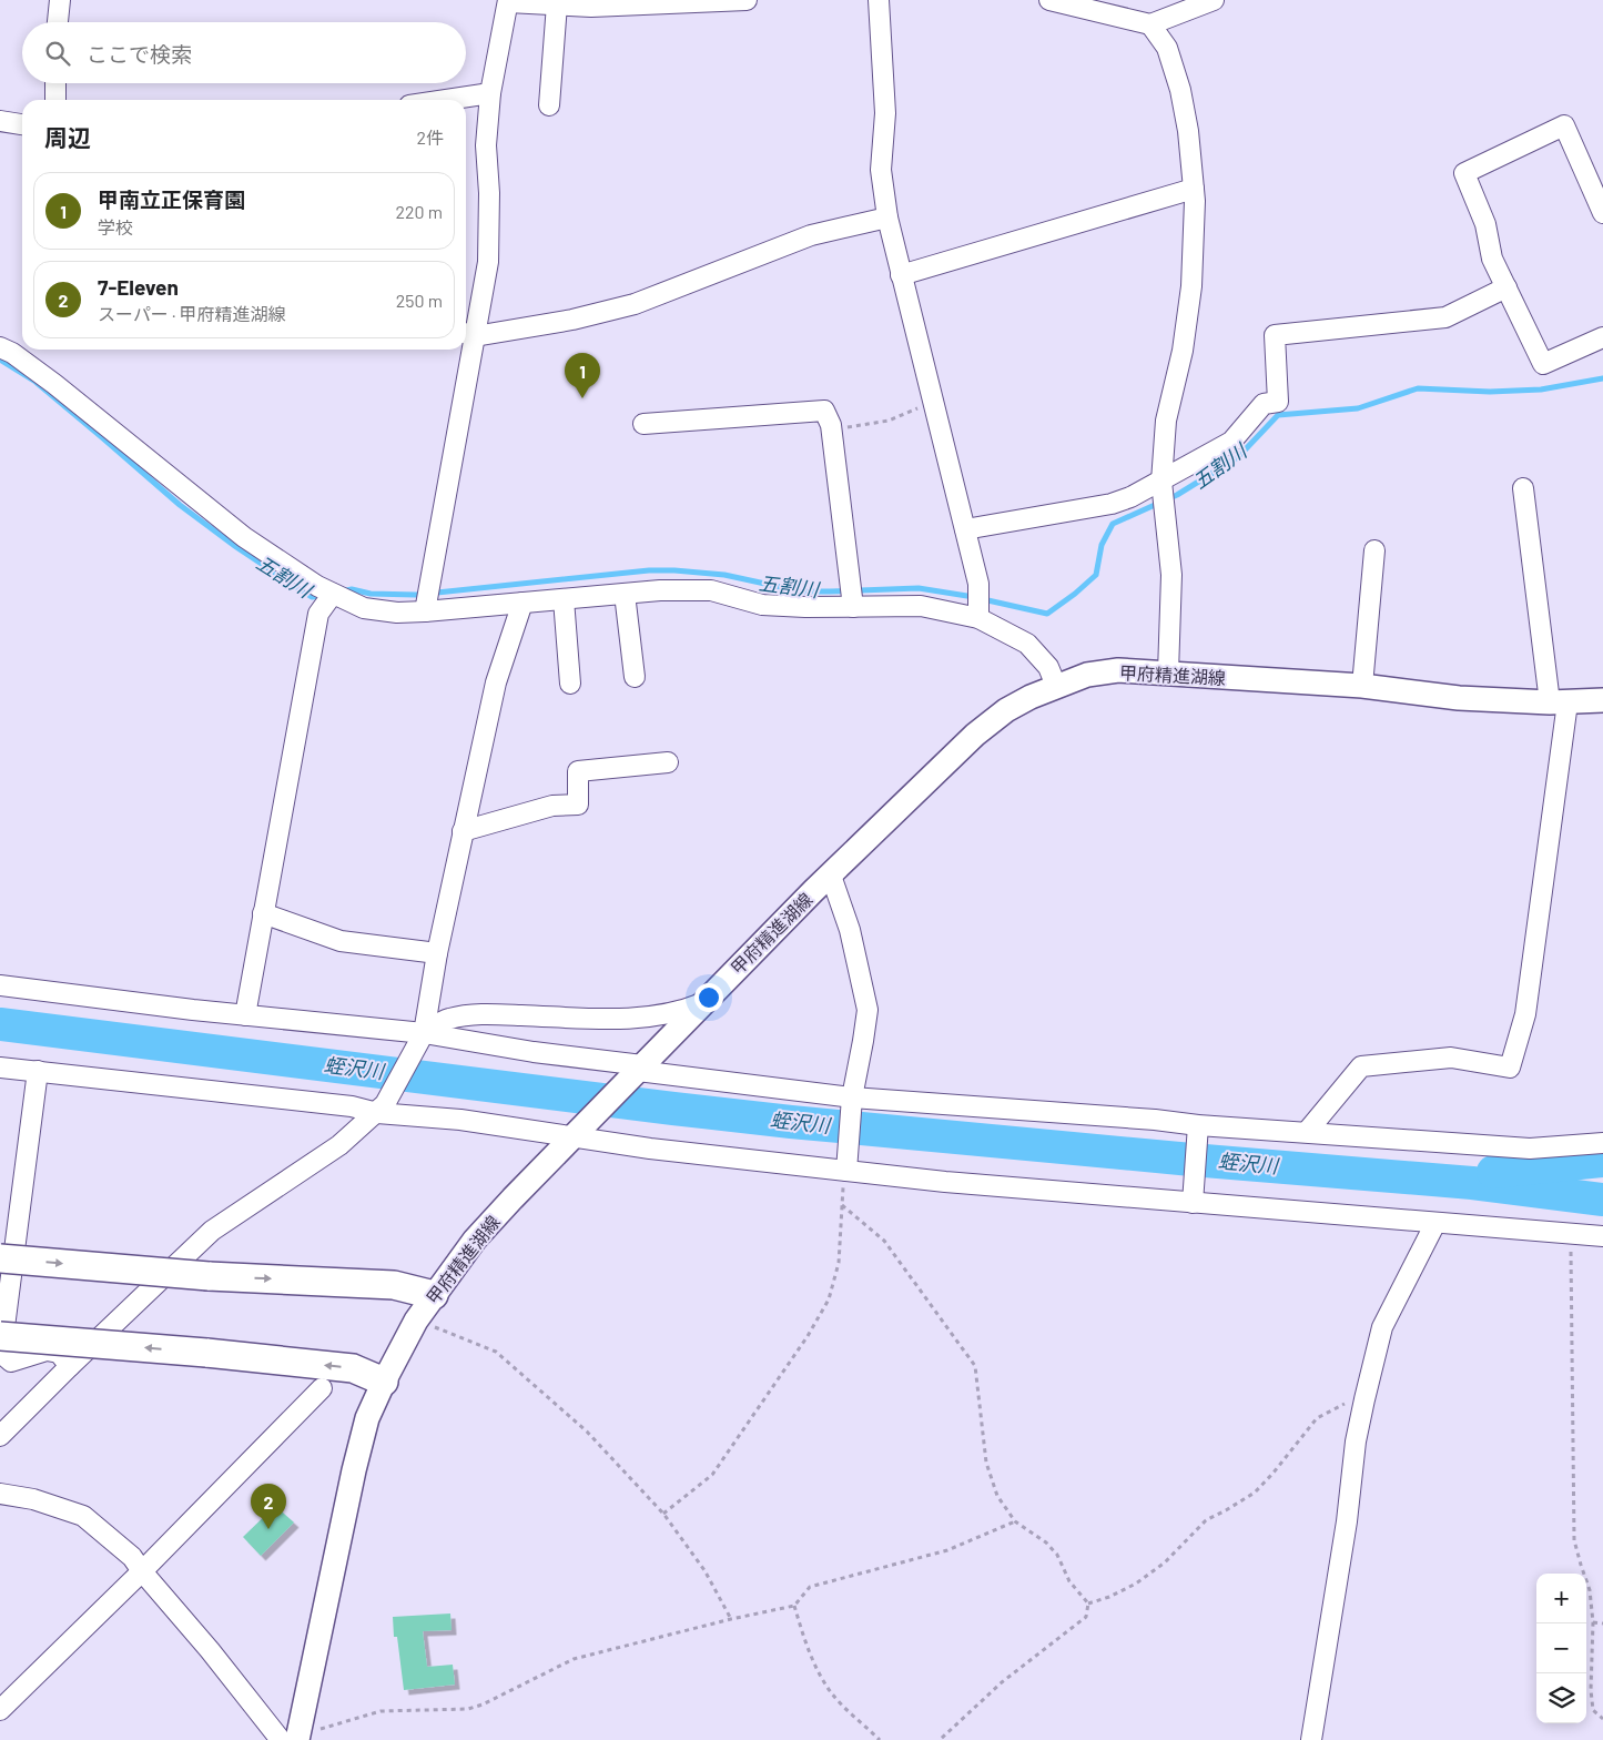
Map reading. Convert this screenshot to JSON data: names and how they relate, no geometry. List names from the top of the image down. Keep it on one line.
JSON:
{"streets":{"main road":["甲府精進湖線"]},"water":["五割川","蛭沢川"],"page":{"search":"ここで検索","heading":["周辺","2件"],"list":[{"mark":"1","name":"甲南立正保育園","note":"学校","value":"220 m"},{"mark":"2","name":"7-Eleven","note":"スーパー · 甲府精進湖線","value":"250 m"}],"pins":["1","2"],"map_buttons":["+","−"]}}
